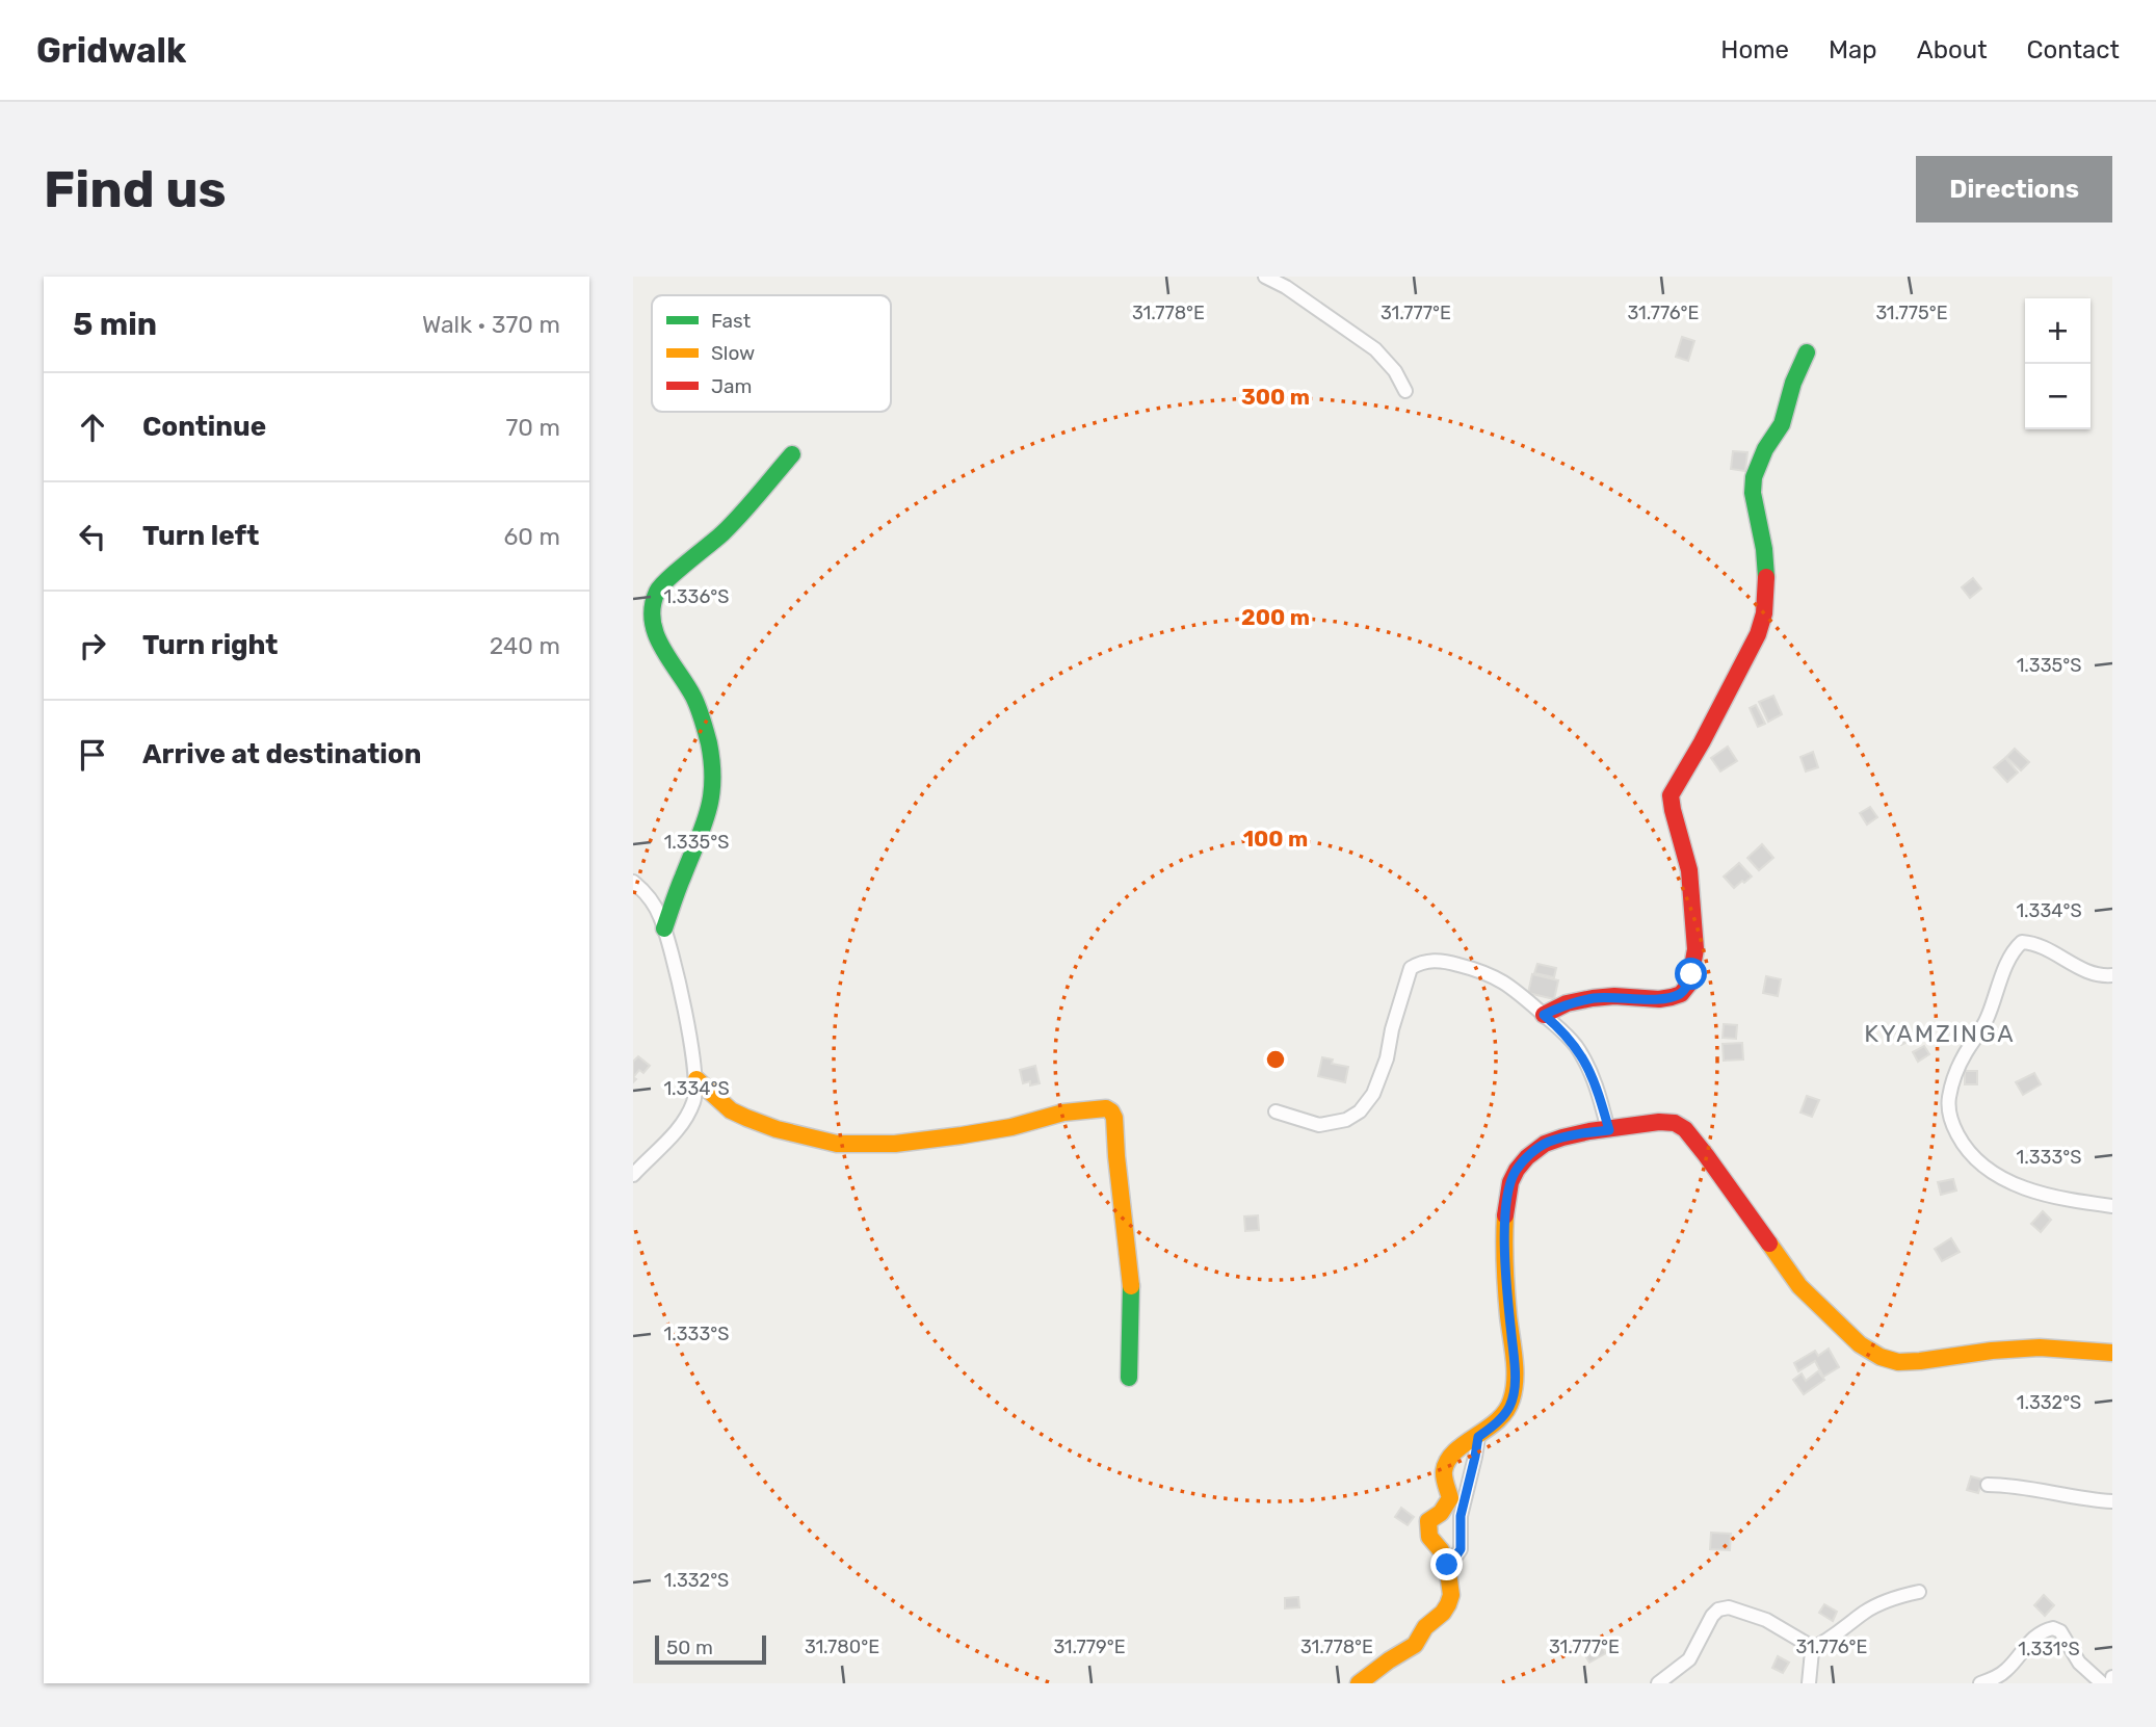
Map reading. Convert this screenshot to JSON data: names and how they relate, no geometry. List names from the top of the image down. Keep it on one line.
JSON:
{"districts":["KYAMZINGA"],"legend":["Fast","Slow","Jam"],"scale_bar":"50 m","page":{"header":"Gridwalk","nav":["Home","Map","About","Contact"],"buttons":"Directions","title":"Find us","heading":["5 min","Walk · 370 m"],"map_buttons":["+","−"],"list":[["Continue","70 m"],["Turn left","60 m"],["Turn right","240 m"],"Arrive at destination"],"scale":"50 m"},"coordinates":["31.778°E","31.777°E","31.776°E","31.775°E","1.336°S","1.335°S","1.334°S","1.333°S","1.332°S","31.780°E","31.779°E","1.331°S"],"rings":["300 m","200 m","100 m"]}
